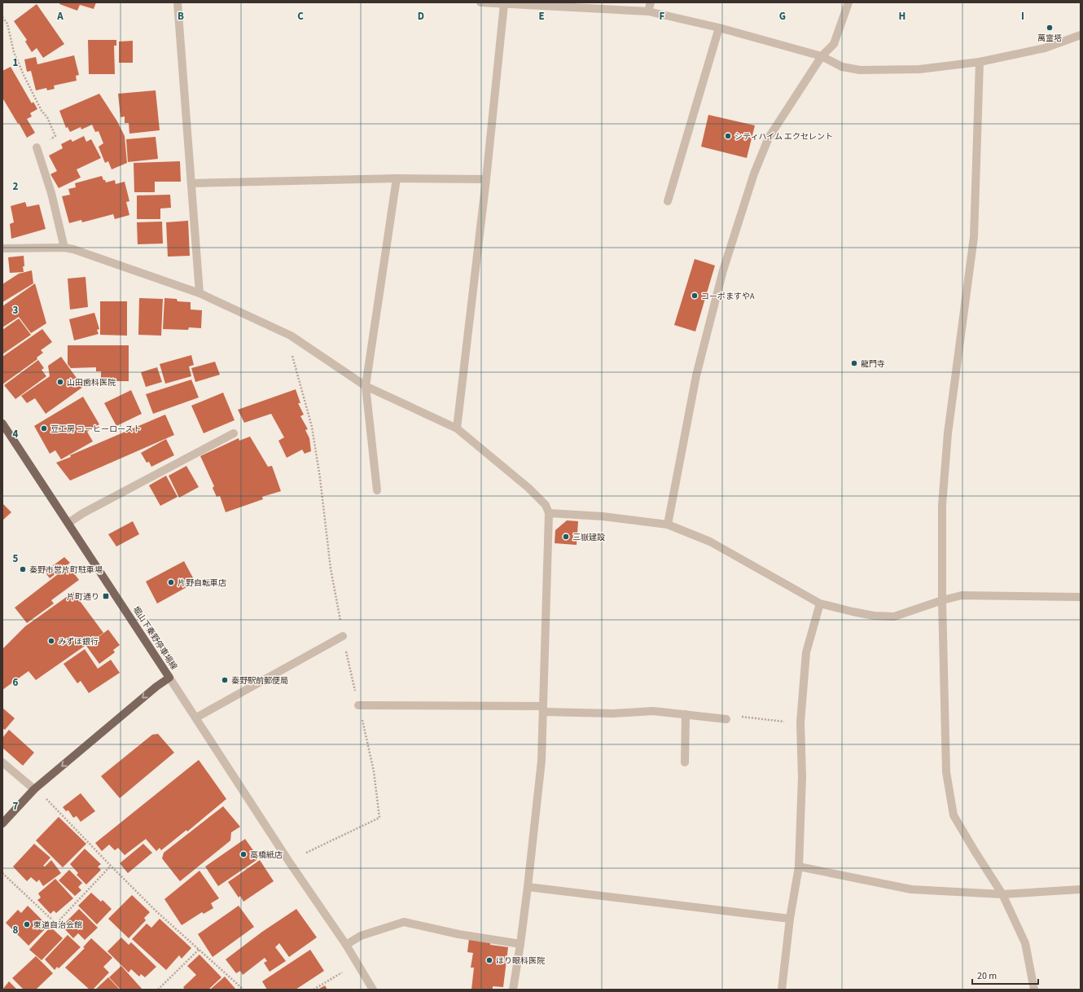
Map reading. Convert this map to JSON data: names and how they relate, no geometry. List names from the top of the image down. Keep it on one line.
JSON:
{"streets":{"main road":["堀山下秦野停車場線"]},"places":{"other":["萬霊塔","シティハイム エクセレント","コーポますやA","龍門寺","山田歯科医院","豆工房 コーヒーロースト","三嶽建設","秦野市営片町駐車場","片野自転車店","みずほ銀行","秦野駅前郵便局","高橋紙店","東道自治会館","ほり眼科医院"],"transit":["片町通り"]},"scale_bar":"20 m","grid":{"columns":["A","B","C","D","E","F","G","H","I"],"rows":["1","2","3","4","5","6","7","8"]}}
